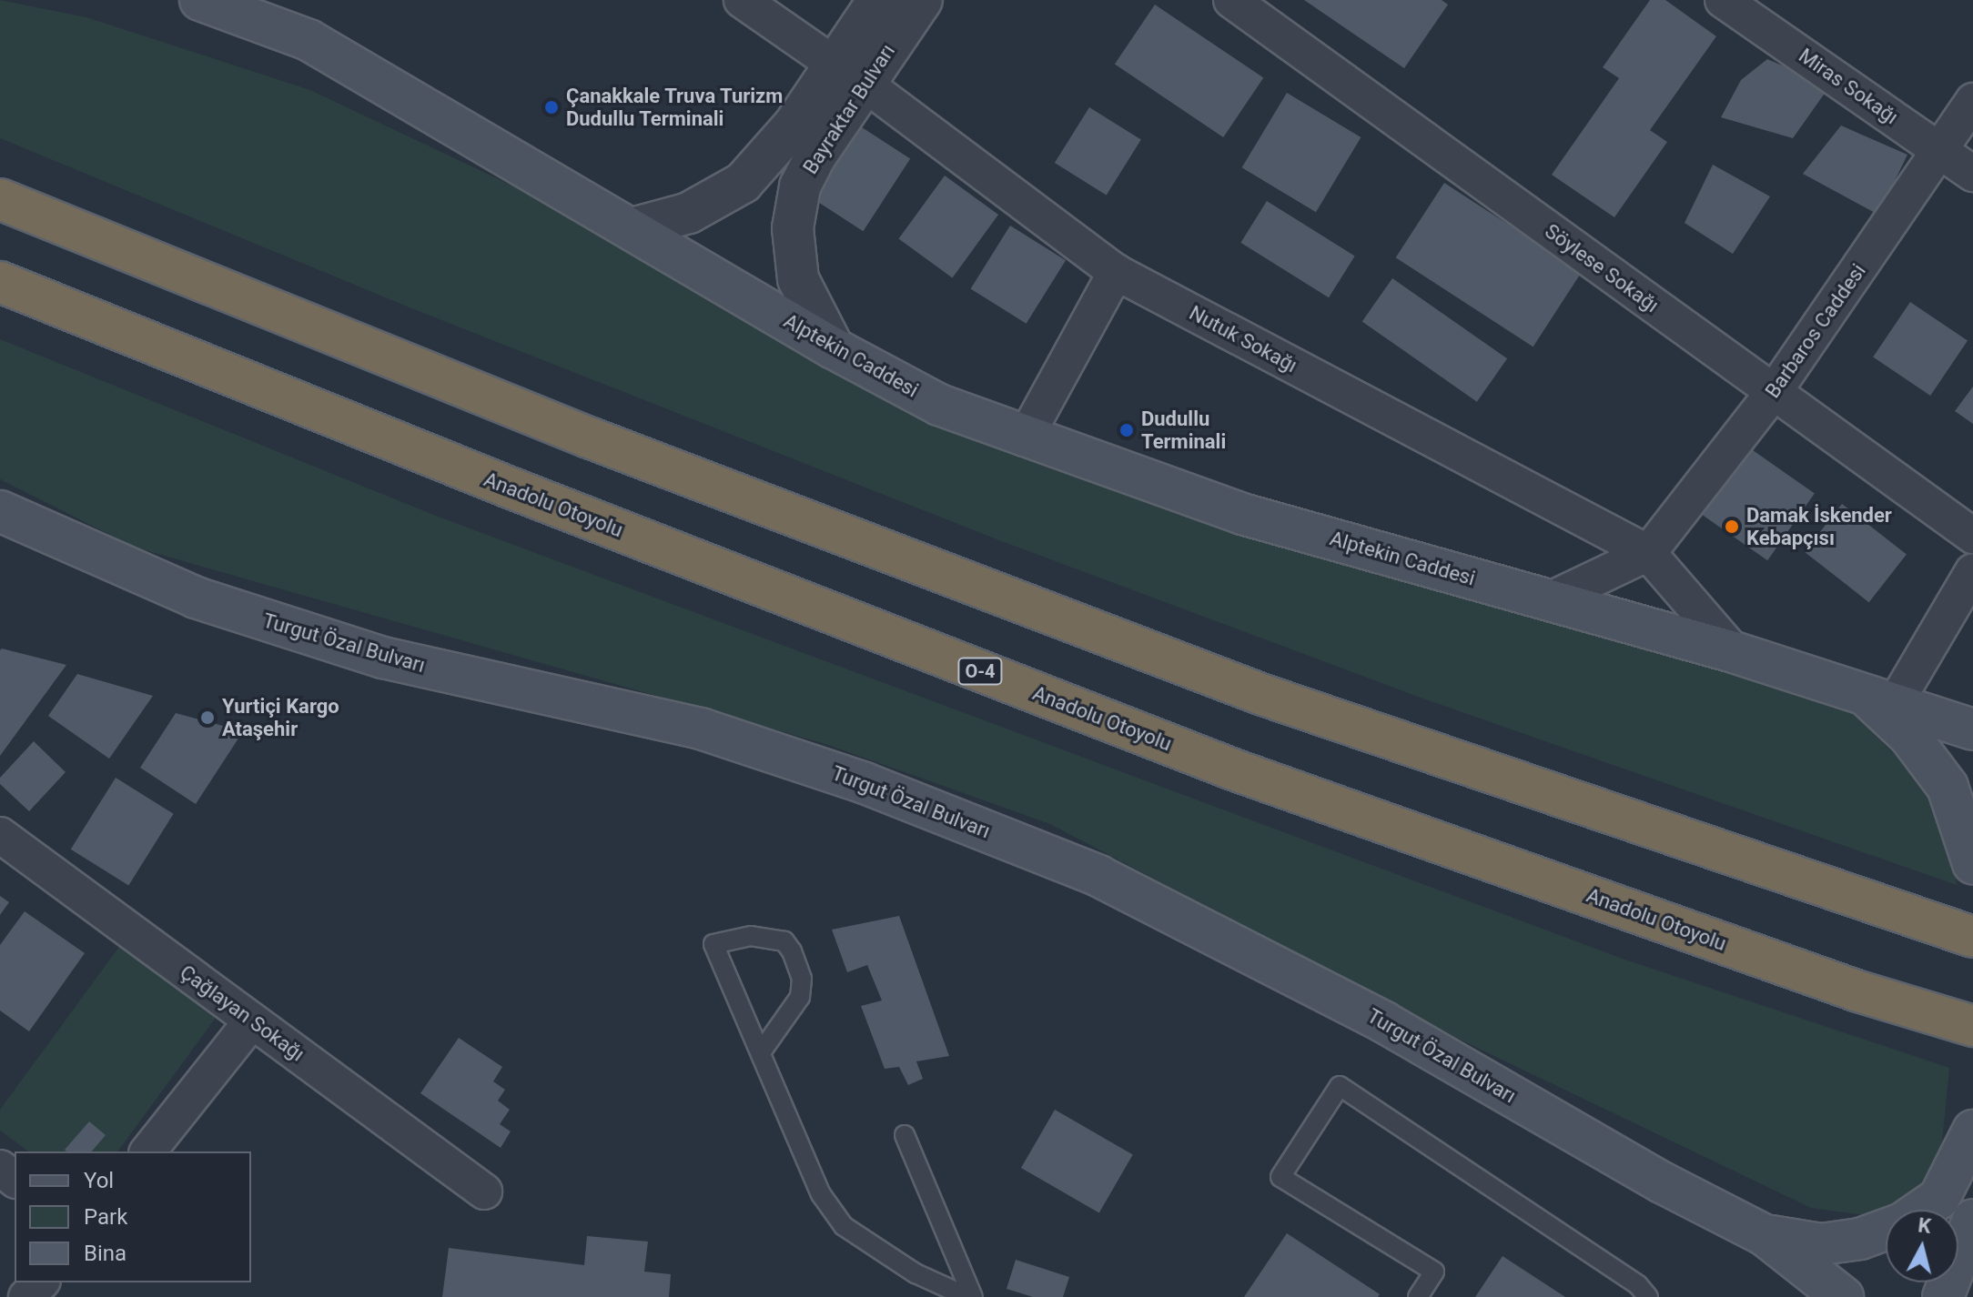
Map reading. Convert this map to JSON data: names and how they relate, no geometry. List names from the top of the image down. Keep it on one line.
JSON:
{"streets":{"highway":["Anadolu Otoyolu","O-4"],"main road":["Alptekin Caddesi","Turgut Özal Bulvarı"],"street":["Miras Sokağı","Bayraktar Bulvarı","Söylese Sokağı","Barbaros Caddesi","Nutuk Sokağı","Çağlayan Sokağı"]},"crossings":[["Miras Sokağı","Barbaros Caddesi"],["Bayraktar Bulvarı","Nutuk Sokağı"],["Bayraktar Bulvarı","Alptekin Caddesi"],["Söylese Sokağı","Barbaros Caddesi"],["Barbaros Caddesi","Nutuk Sokağı"]],"places":["Çanakkale Truva Turizm Dudullu Terminali","Dudullu Terminali","Damak İskender Kebapçısı","Yurtiçi Kargo Ataşehir"],"legend":["Yol","Park","Bina"],"north":"top"}
